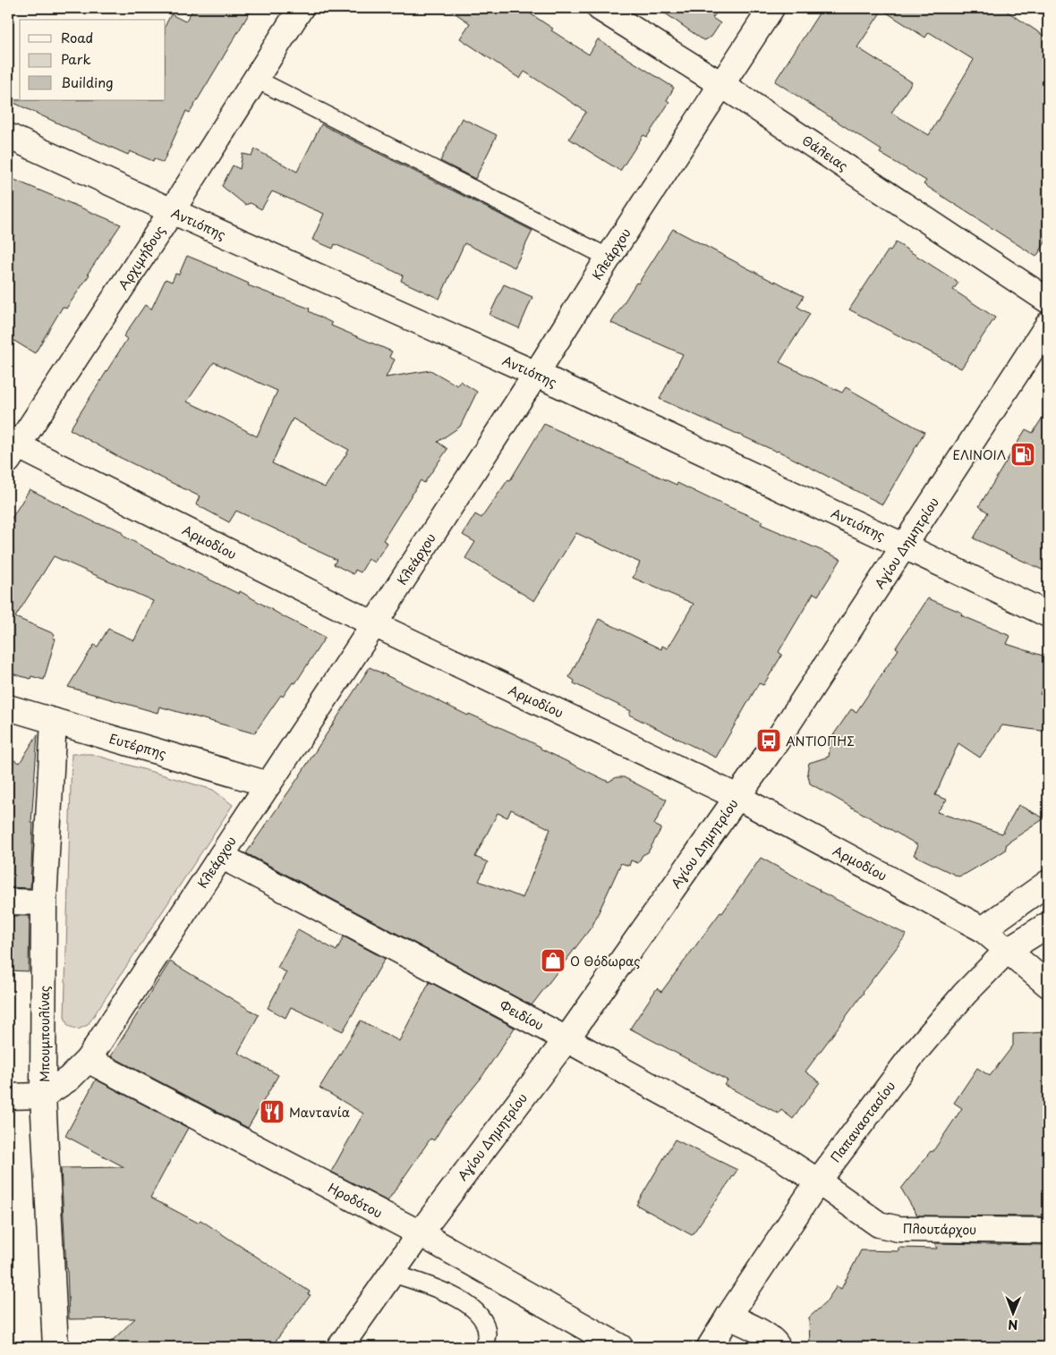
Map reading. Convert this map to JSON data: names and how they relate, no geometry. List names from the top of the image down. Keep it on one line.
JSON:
{"streets":{"street":["Θάλειας","Αντιόπης","Κλεάρχου","Αρχιμήδους","Αρμοδίου","Αγίου Δημητρίου","Ευτέρπης","Φειδίου","Μπουμπουλίνας","Παπαναστασίου","Ηροδότου","Πλουτάρχου"]},"crossings":[["Θάλειας","Κλεάρχου"],["Αντιόπης","Κλεάρχου"],["Αντιόπης","Αρχιμήδους"],["Αντιόπης","Αγίου Δημητρίου"],["Κλεάρχου","Αρμοδίου"],["Κλεάρχου","Ευτέρπης"],["Κλεάρχου","Φειδίου"],["Κλεάρχου","Μπουμπουλίνας"],["Κλεάρχου","Ηροδότου"],["Αρχιμήδους","Αρμοδίου"],["Αρμοδίου","Αγίου Δημητρίου"],["Αρμοδίου","Παπαναστασίου"],["Αγίου Δημητρίου","Φειδίου"],["Αγίου Δημητρίου","Ηροδότου"],["Ευτέρπης","Μπουμπουλίνας"],["Φειδίου","Παπαναστασίου"],["Φειδίου","Πλουτάρχου"],["Παπαναστασίου","Πλουτάρχου"]],"places":{"fuel station":["ΕΛΙΝΟΙΛ"],"bus stop":["ΑΝΤΙΟΠΗΣ"],"shop":["Ο Θόδωρας"],"restaurant":["Μαντανία"]},"legend":["Road","Park","Building"],"north":"bottom"}
